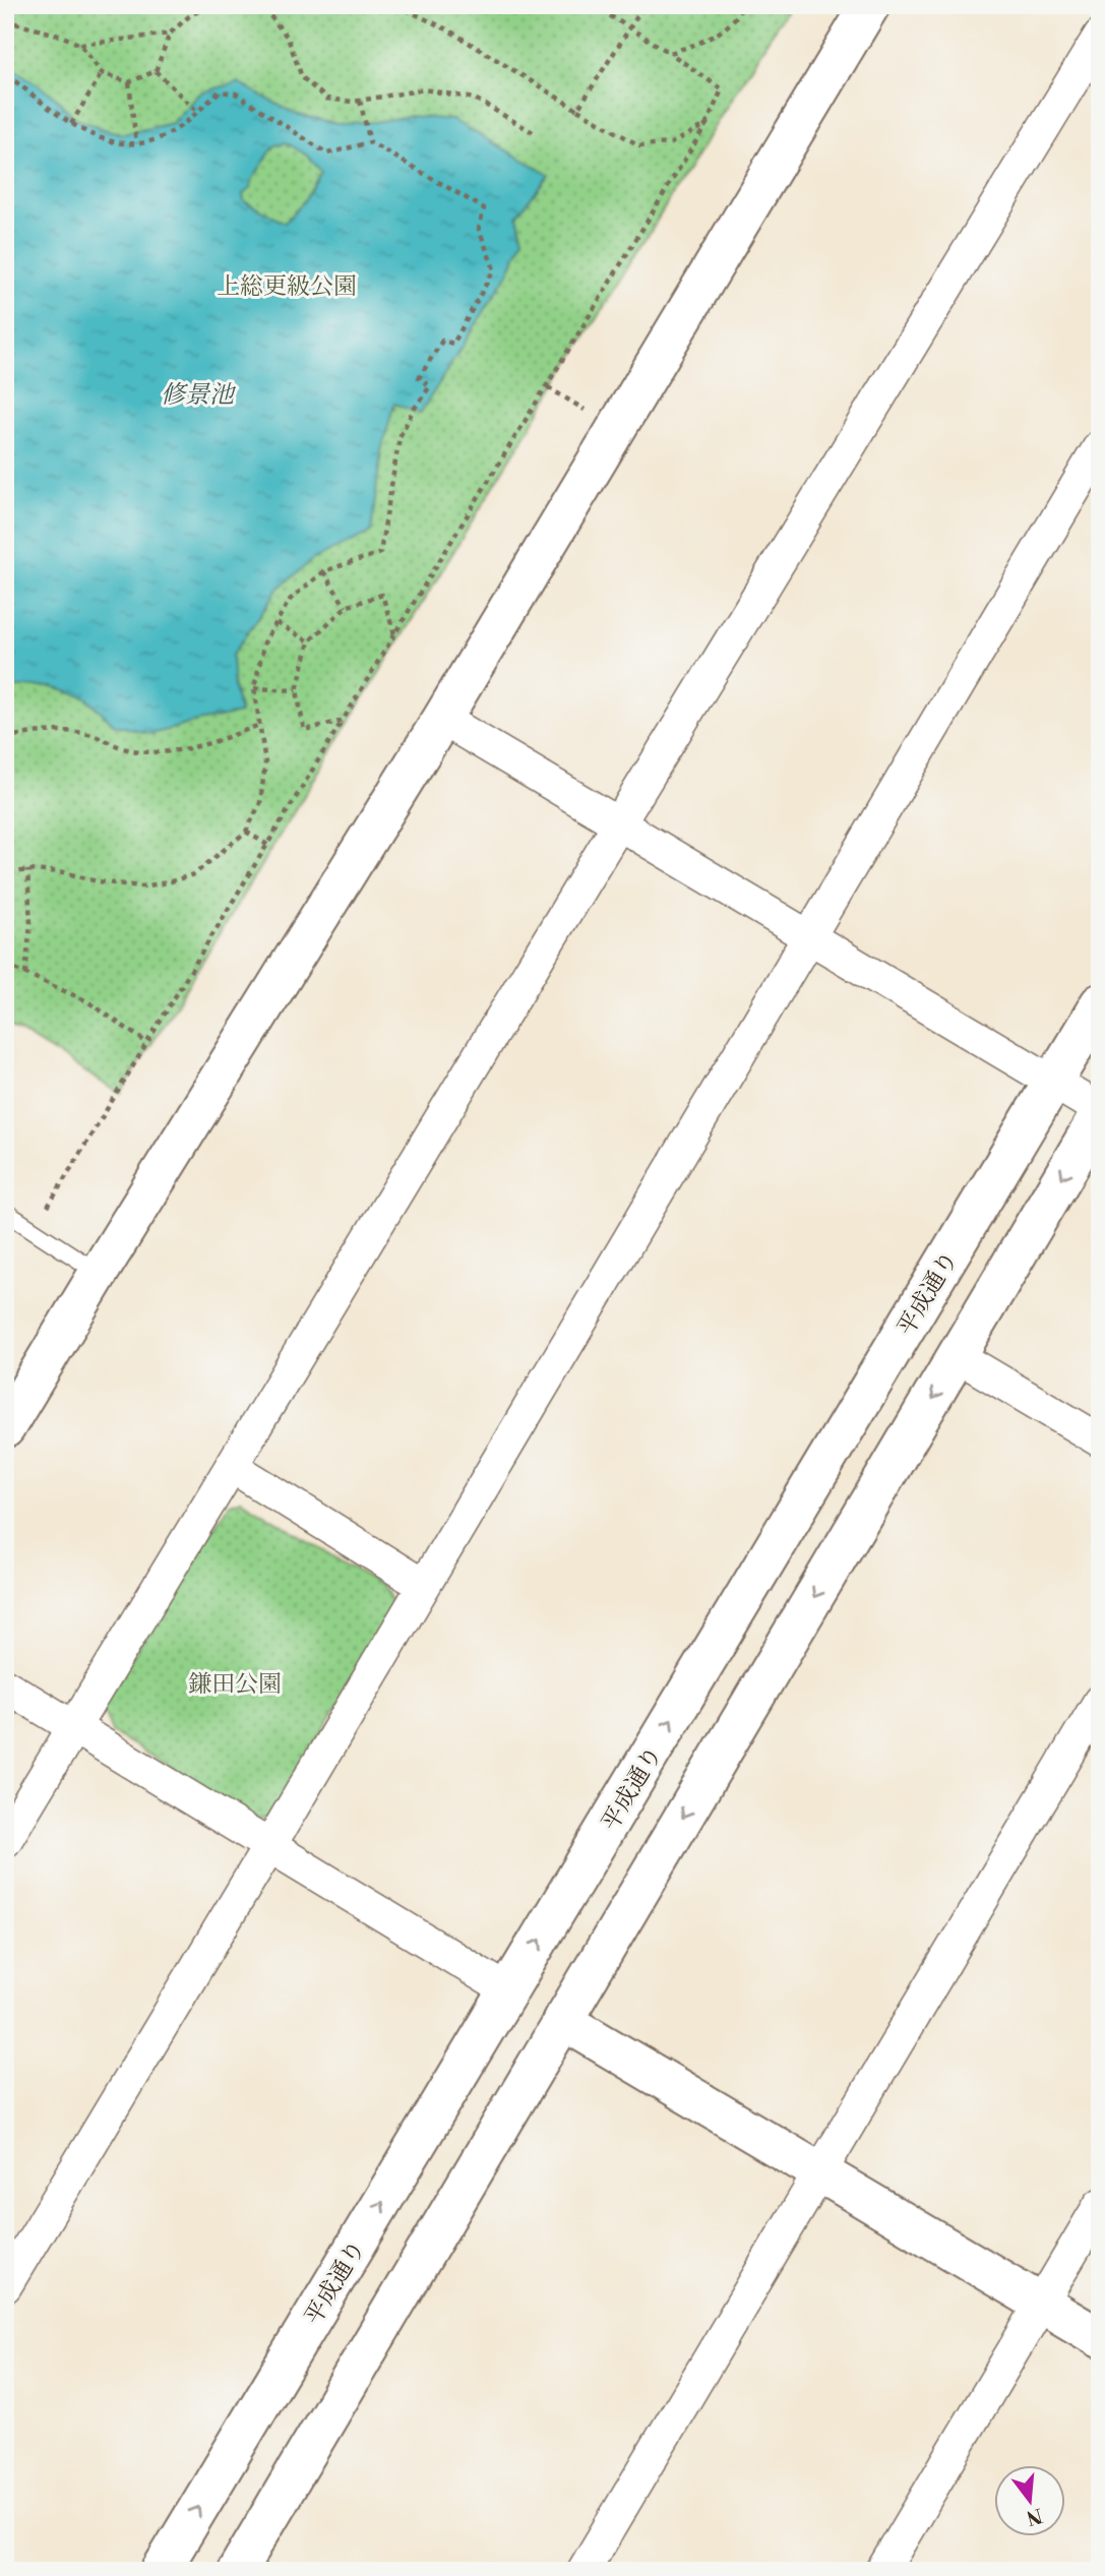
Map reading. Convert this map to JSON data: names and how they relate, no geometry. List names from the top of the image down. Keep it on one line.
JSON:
{"streets":{"street":["平成通り"]},"water":["修景池"],"parks":["上総更級公園","鎌田公園"],"north":"bottom"}
